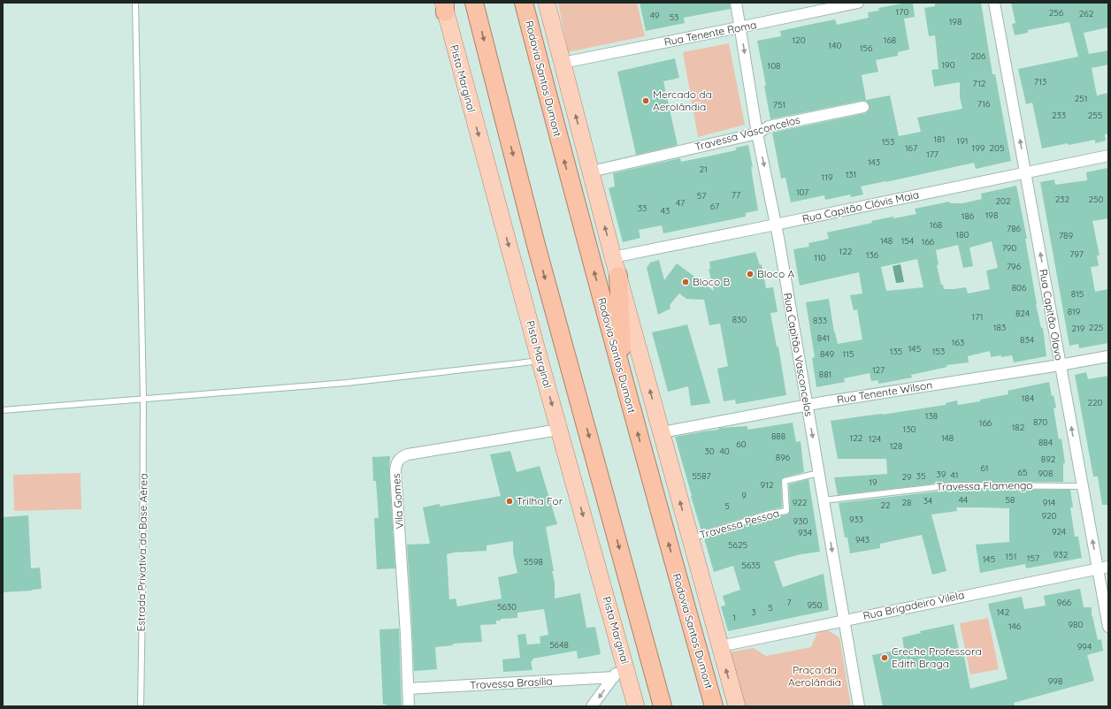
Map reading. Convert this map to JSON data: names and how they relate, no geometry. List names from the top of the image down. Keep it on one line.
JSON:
{"streets":{"highway":["Rodovia Santos Dumont"],"main road":["Pista Marginal"],"street":["Rua Tenente Roma","Travessa Vasconcelos","Rua Capitão Clóvis Maia","Rua Capitão Olavo","Rua Capitão Vasconcelos","Rua Tenente Wilson","Vila Gomes","Rua Brigadeiro Vilela","Travessa Brasília"],"lane":["Travessa Flamengo","Travessa Pessoa","Estrada Privativa da Base Aérea"]},"crossings":[["Rua Tenente Roma","Rua Capitão Vasconcelos"],["Pista Marginal","Vila Gomes"],["Travessa Vasconcelos","Rua Capitão Vasconcelos"],["Rua Capitão Clóvis Maia","Rua Capitão Olavo"],["Rua Capitão Clóvis Maia","Rua Capitão Vasconcelos"],["Rua Capitão Olavo","Rua Tenente Wilson"],["Rua Capitão Olavo","Travessa Flamengo"],["Rua Capitão Olavo","Rua Brigadeiro Vilela"],["Rua Capitão Vasconcelos","Rua Tenente Wilson"],["Rua Capitão Vasconcelos","Travessa Flamengo"],["Rua Capitão Vasconcelos","Travessa Pessoa"],["Rua Capitão Vasconcelos","Rua Brigadeiro Vilela"],["Vila Gomes","Travessa Brasília"]],"one_way":["Rua Capitão Olavo","Rua Capitão Vasconcelos"],"parks":["Praça da Aerolândia"],"places":["Mercado da Aerolândia","Bloco A","Bloco B","Trilha For","Creche Professora Edith Braga"],"house_numbers":["170","256","262","49","53","198","120","168","140","156","206","190","108","713","712","251","716","751","233","255","181","191","153","167","199","205","177","143","21","131","119","107","77","57","232","250","202","47","67","33","43","198","186","168","786","180","789","148","154","166","790","122","797","136","110","796","806","815","819","824","171","830","833","183","225","219","841","834","163","145","135","153","849","115","127","881","184","220","138","870","166","182","130","888","122","148","124","884","60","128","30","40","896","892","61","65","908","39","41","5587","35","29","19","912","9","44","58","34","922","28","914","22","5","920","933","930","924","934","943","5625","932","151","157","145","5598","5635","7","966","950","5630","5","3","142","1","980","146","5648","994","998"]}
